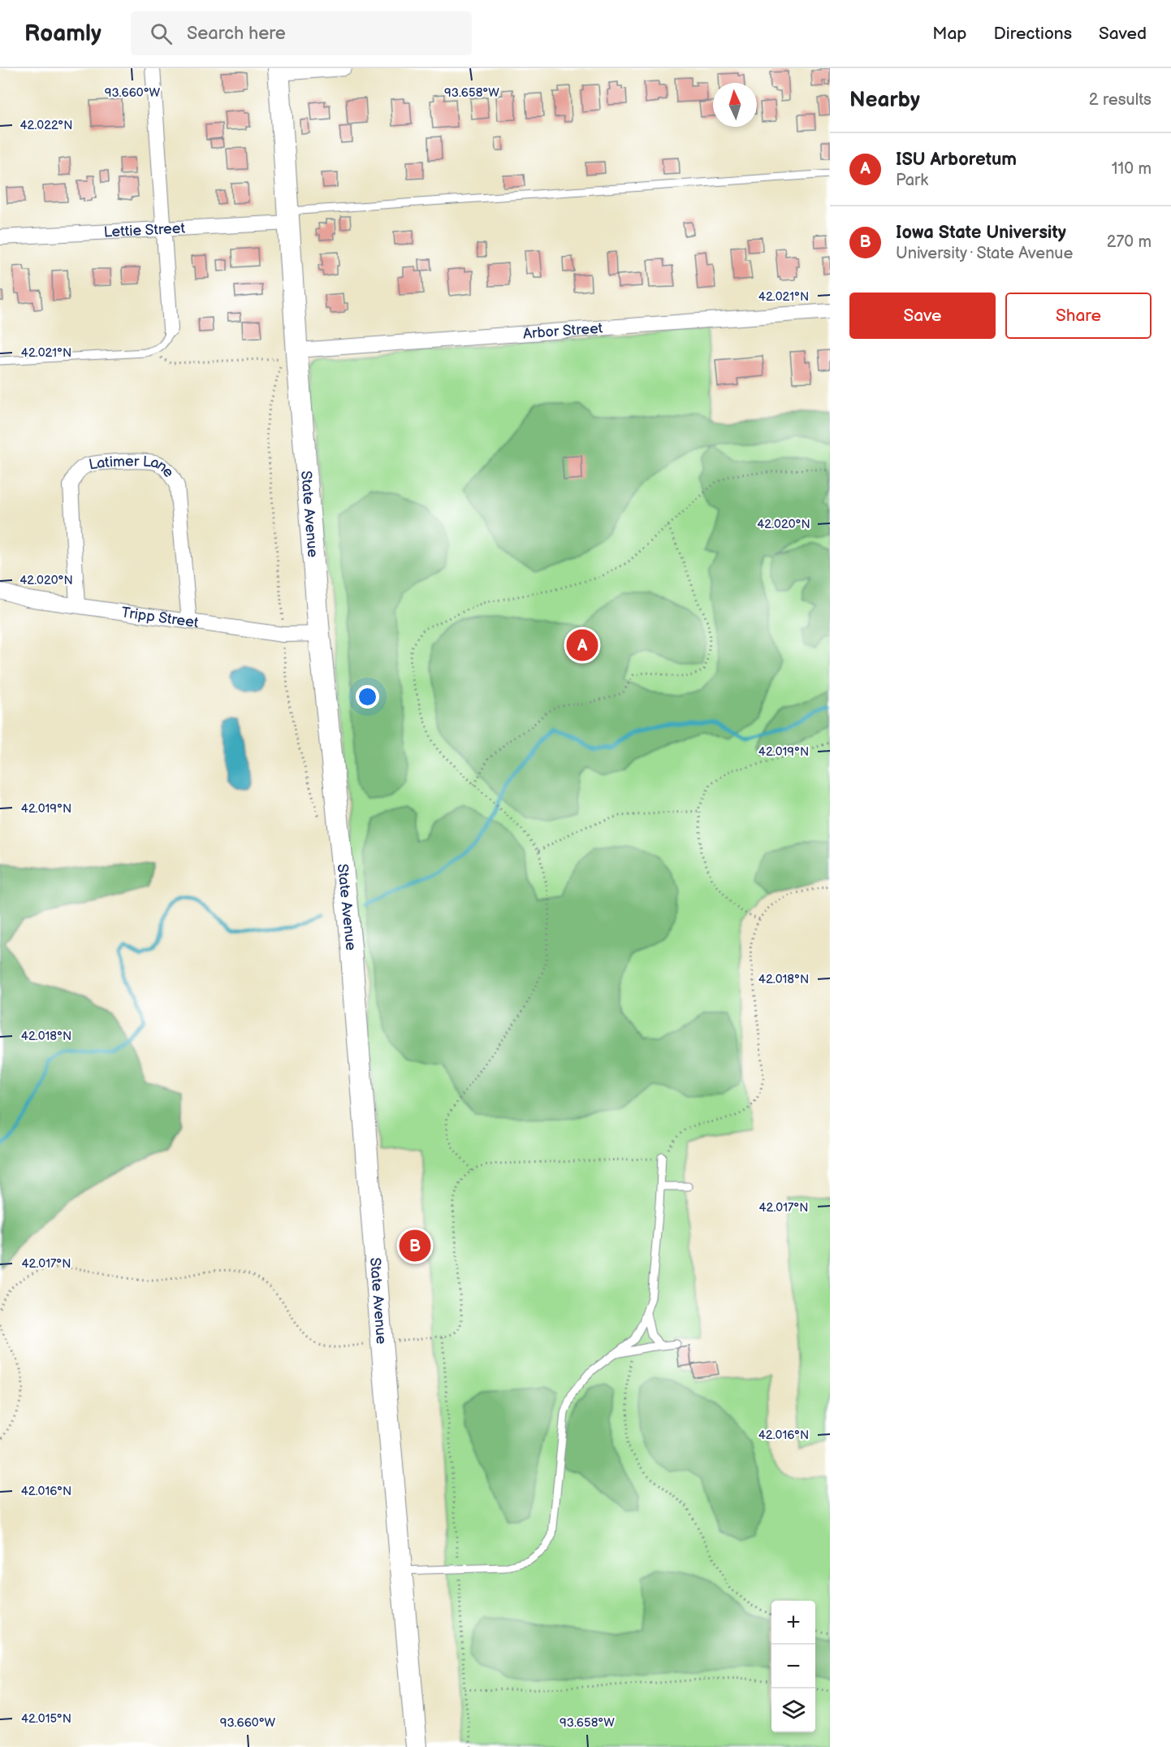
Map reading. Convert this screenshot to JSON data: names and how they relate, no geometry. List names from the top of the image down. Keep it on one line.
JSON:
{"streets":{"street":["Lettie Street","Arbor Street","Latimer Lane","State Avenue","Tripp Street"]},"crossings":[["Lettie Street","State Avenue"],["Arbor Street","State Avenue"],["Latimer Lane","Tripp Street"],["State Avenue","Tripp Street"]],"north":"top","page":{"header":"Roamly","search":"Search here","nav":["Map","Directions","Saved"],"heading":["Nearby","2 results"],"list":[{"mark":"A","name":"ISU Arboretum","note":"Park","value":"110 m"},{"mark":"B","name":"Iowa State University","note":"University · State Avenue","value":"270 m"}],"buttons":["Save","Share"],"pins":["A","B"],"map_buttons":["+","−"]},"coordinates":["93.660°W","93.658°W","42.022°N","42.021°N","42.020°N","42.019°N","42.018°N","42.017°N","42.016°N","42.015°N"]}
